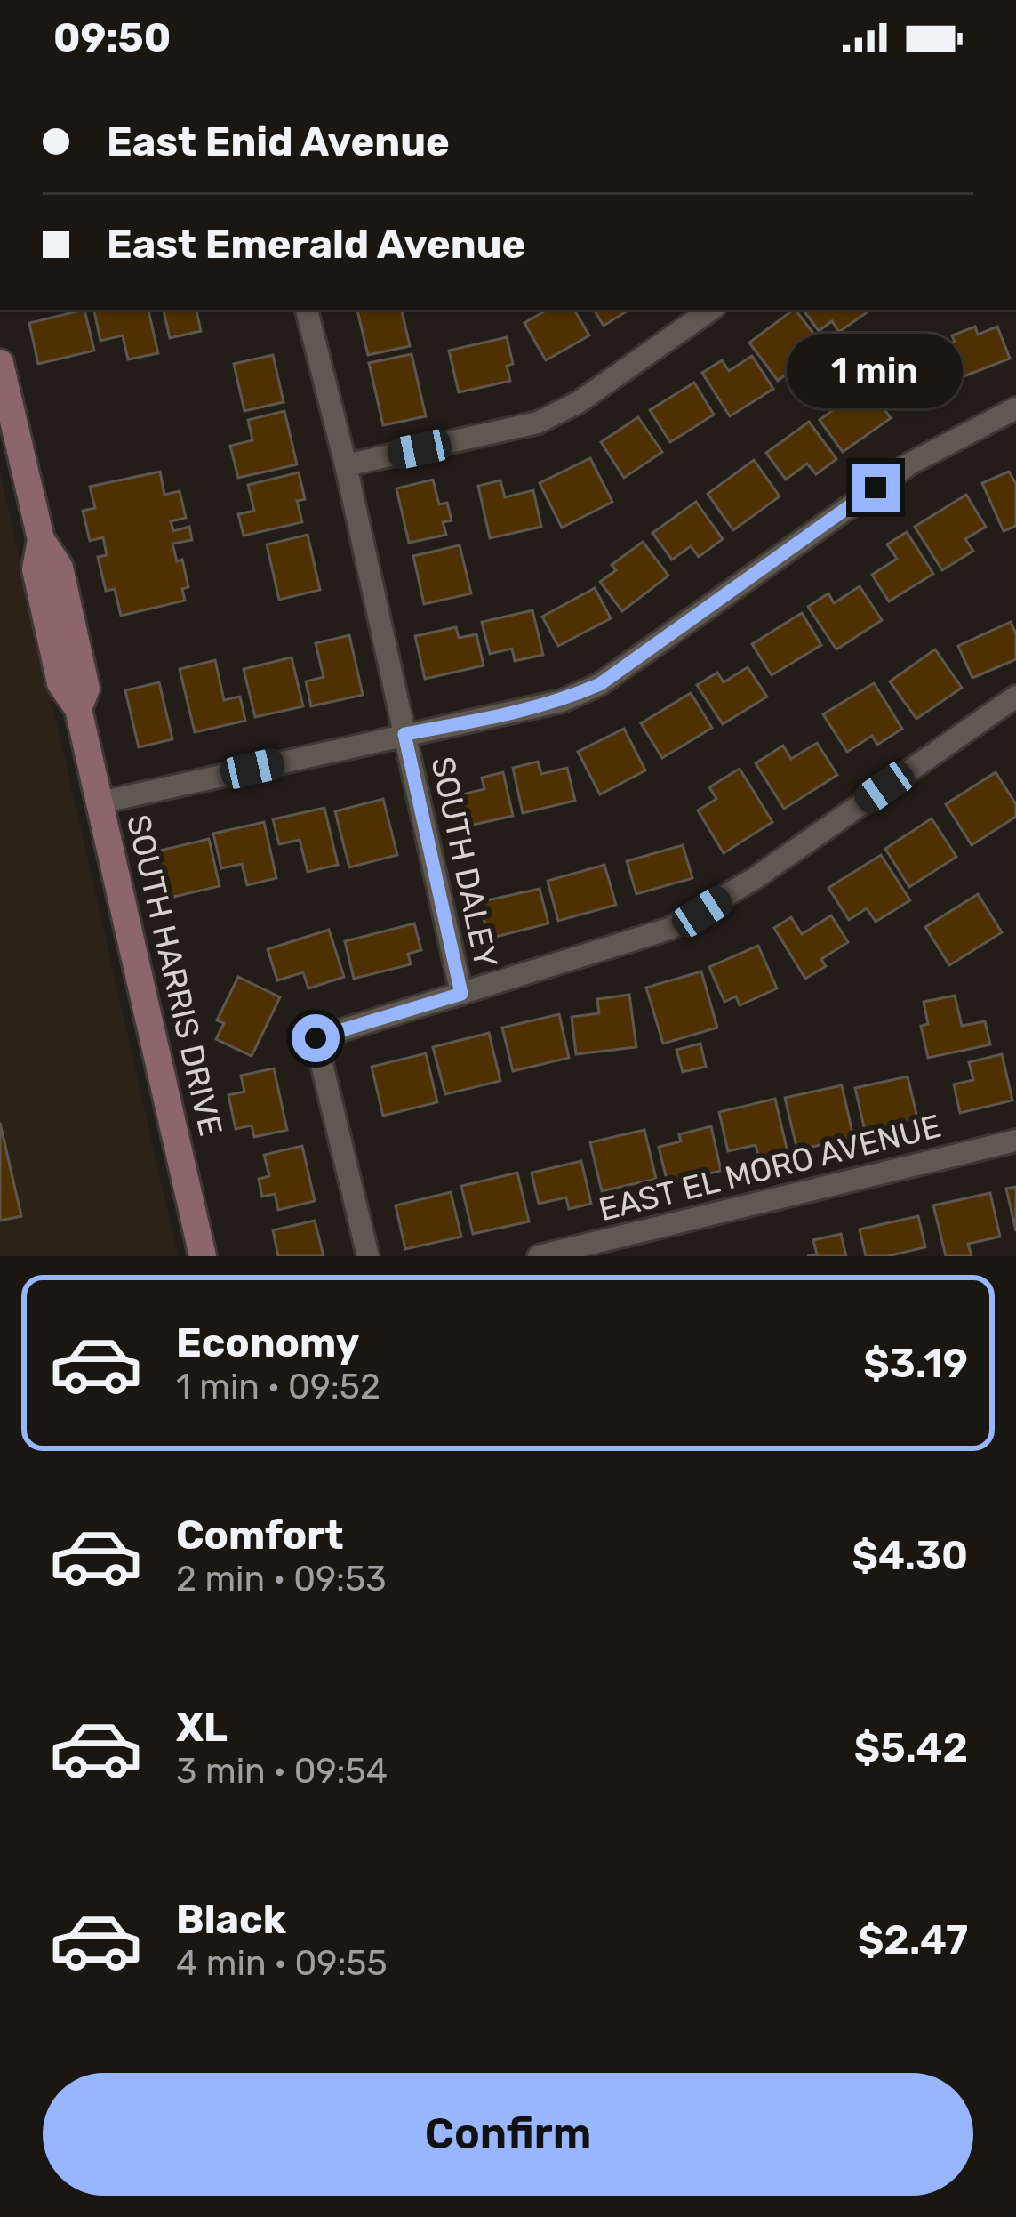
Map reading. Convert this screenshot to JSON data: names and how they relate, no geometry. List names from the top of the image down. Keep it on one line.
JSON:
{"streets":{"street":["SOUTH DALEY","SOUTH HARRIS DRIVE","EAST EL MORO AVENUE"]},"page":{"status":"09:50","banner":["East Enid Avenue","East Emerald Avenue"],"bubble":"1 min","list":[{"name":"Economy","note":"1 min · 09:52","value":"$3.19"},{"name":"Comfort","note":"2 min · 09:53","value":"$4.30"},{"name":"XL","note":"3 min · 09:54","value":"$5.42"},{"name":"Black","note":"4 min · 09:55","value":"$2.47"}],"buttons":"Confirm"}}
